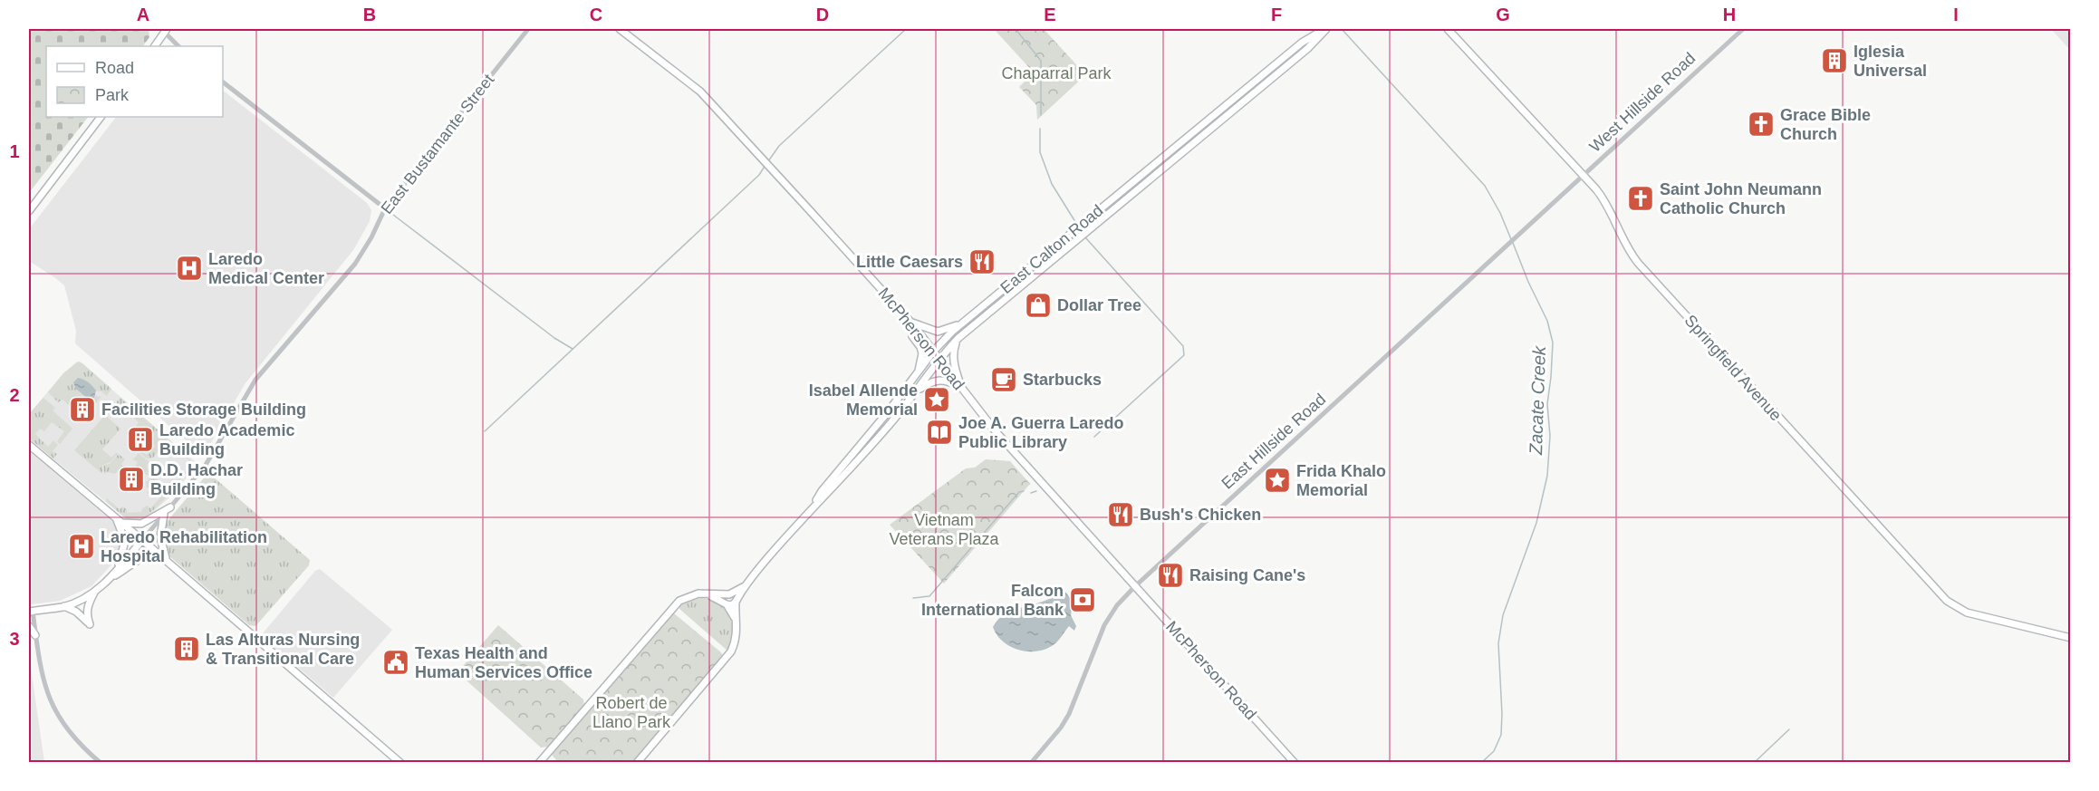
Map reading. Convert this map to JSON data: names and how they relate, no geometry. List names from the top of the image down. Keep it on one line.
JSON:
{"streets":{"main road":["East Bustamante Street","East Calton Road","McPherson Road","Springfield Avenue"],"street":["West Hillside Road","East Hillside Road"]},"crossings":[["West Hillside Road","Springfield Avenue"],["West Hillside Road","East Hillside Road"],["East Calton Road","McPherson Road"],["McPherson Road","East Hillside Road"],["Springfield Avenue","East Hillside Road"]],"water":["Zacate Creek"],"parks":["Chaparral Park","Vietnam Veterans Plaza","Robert de Llano Park"],"places":{"building":["Iglesia Universal","Facilities Storage Building","Laredo Academic Building","D.D. Hachar Building","Las Alturas Nursing & Transitional Care"],"church":["Grace Bible Church","Saint John Neumann Catholic Church"],"restaurant":["Little Caesars","Bush's Chicken","Raising Cane's"],"hospital":["Laredo Medical Center","Laredo Rehabilitation Hospital"],"shop":["Dollar Tree"],"cafe":["Starbucks"],"place":["Isabel Allende Memorial","Frida Khalo Memorial"],"library":["Joe A. Guerra Laredo Public Library"],"bank":["Falcon International Bank"],"public building":["Texas Health and Human Services Office"]},"legend":["Road","Park"],"grid":{"columns":["A","B","C","D","E","F","G","H","I"],"rows":["1","2","3"]}}
